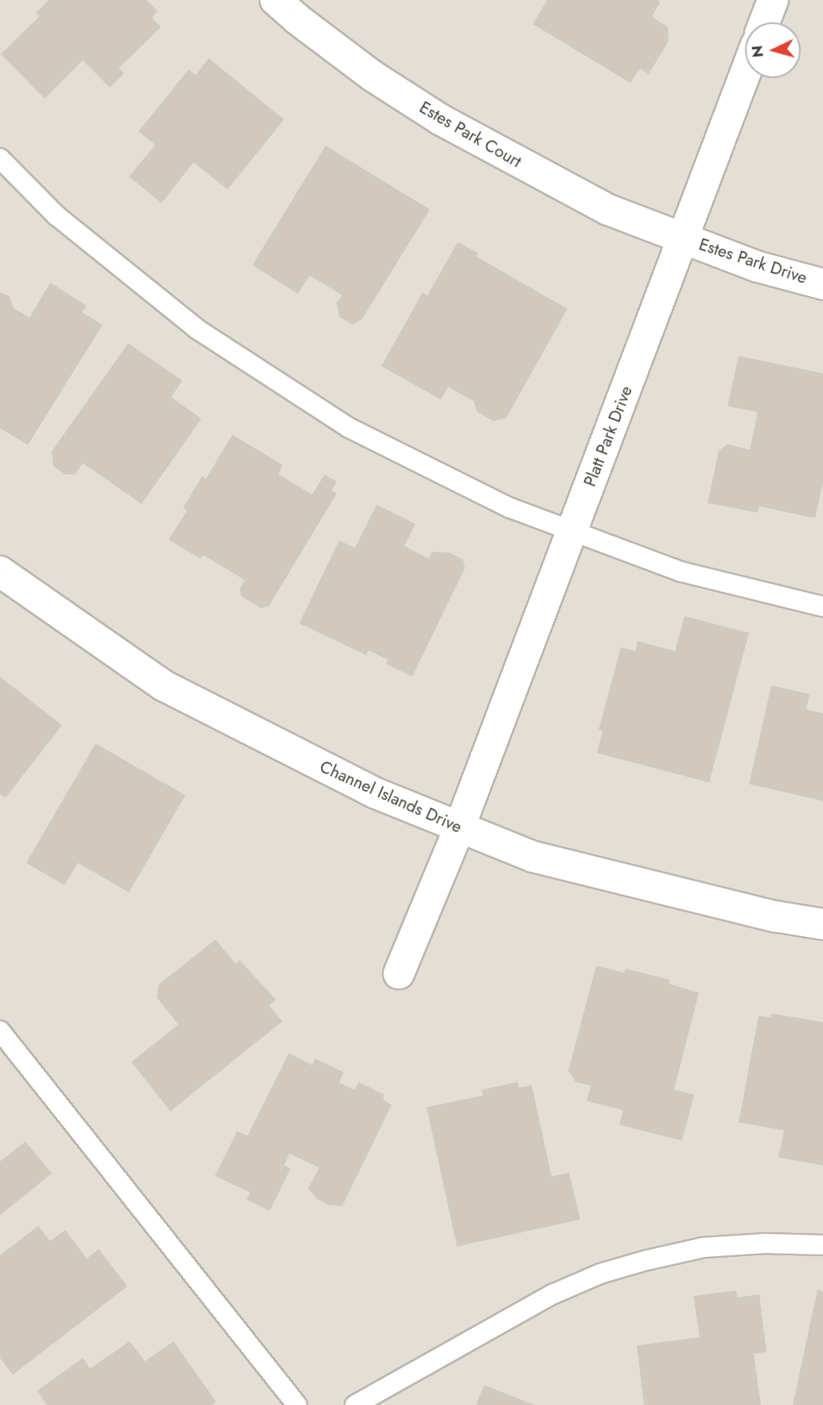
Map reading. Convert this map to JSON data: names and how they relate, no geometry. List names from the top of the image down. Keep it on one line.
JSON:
{"streets":{"street":["Estes Park Court","Estes Park Drive","Platt Park Drive","Channel Islands Drive"]},"crossings":[["Estes Park Court","Estes Park Drive"],["Estes Park Court","Platt Park Drive"],["Estes Park Drive","Platt Park Drive"],["Platt Park Drive","Channel Islands Drive"]],"north":"left"}
